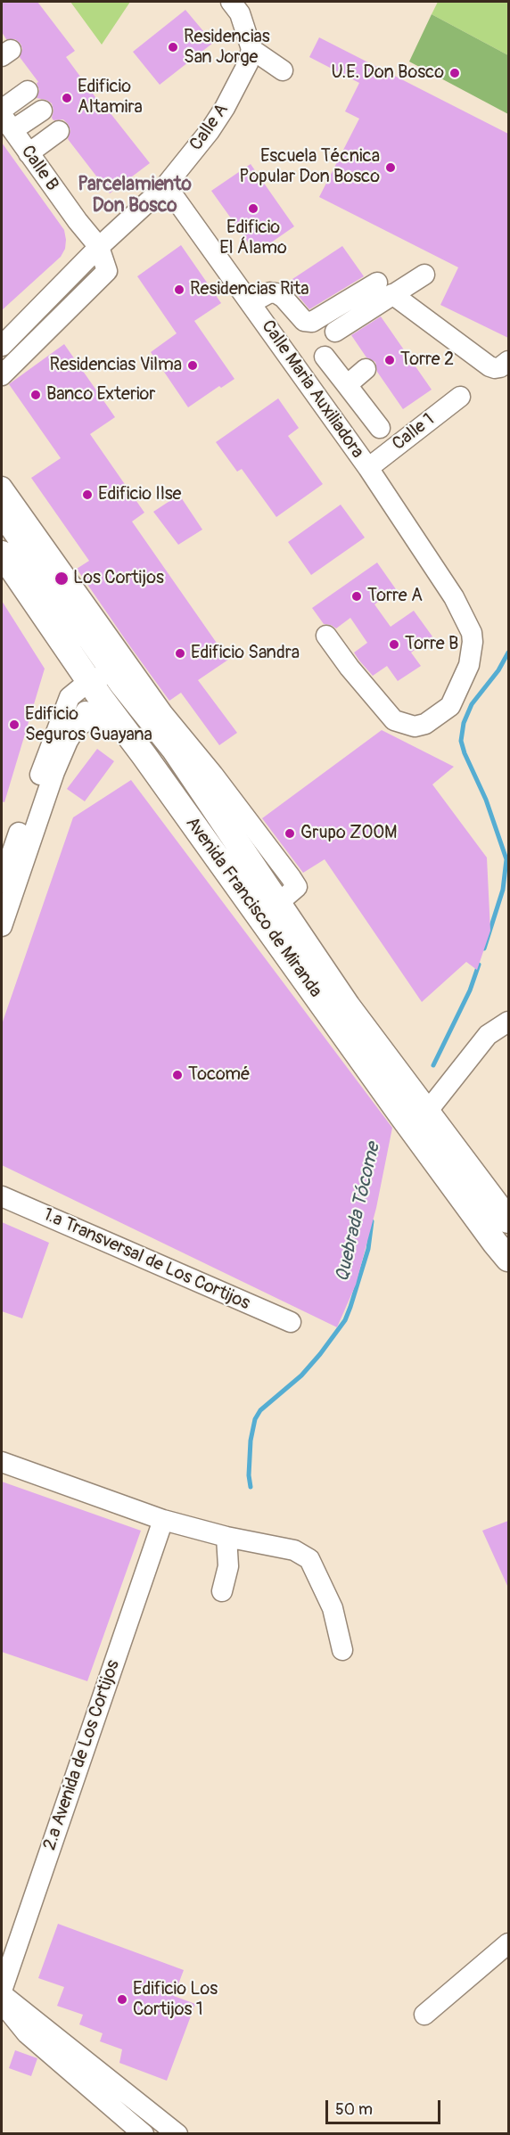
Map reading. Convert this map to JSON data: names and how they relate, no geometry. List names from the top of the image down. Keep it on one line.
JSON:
{"streets":{"main road":["Avenida Francisco de Miranda"],"street":["Calle A","Calle B","Calle Maria Auxiliadora","Calle 1","1.ª Transversal de Los Cortijos","2.ª Avenida de Los Cortijos"]},"crossings":[["Calle A","Calle B"],["Calle A","Calle Maria Auxiliadora"],["Calle Maria Auxiliadora","Calle 1"]],"districts":["Parcelamiento Don Bosco"],"water":["Quebrada Tócome"],"places":["Residencias San Jorge","U.E. Don Bosco","Edificio Altamira","Escuela Técnica Popular Don Bosco","Edificio El Álamo","Residencias Rita","Torre 2","Residencias Vilma","Banco Exterior","Edificio Ilse","Los Cortijos","Torre A","Torre B","Edificio Sandra","Edificio Seguros Guayana","Grupo ZOOM","Tocomé","Edificio Los Cortijos 1"],"scale_bar":"50 m"}
